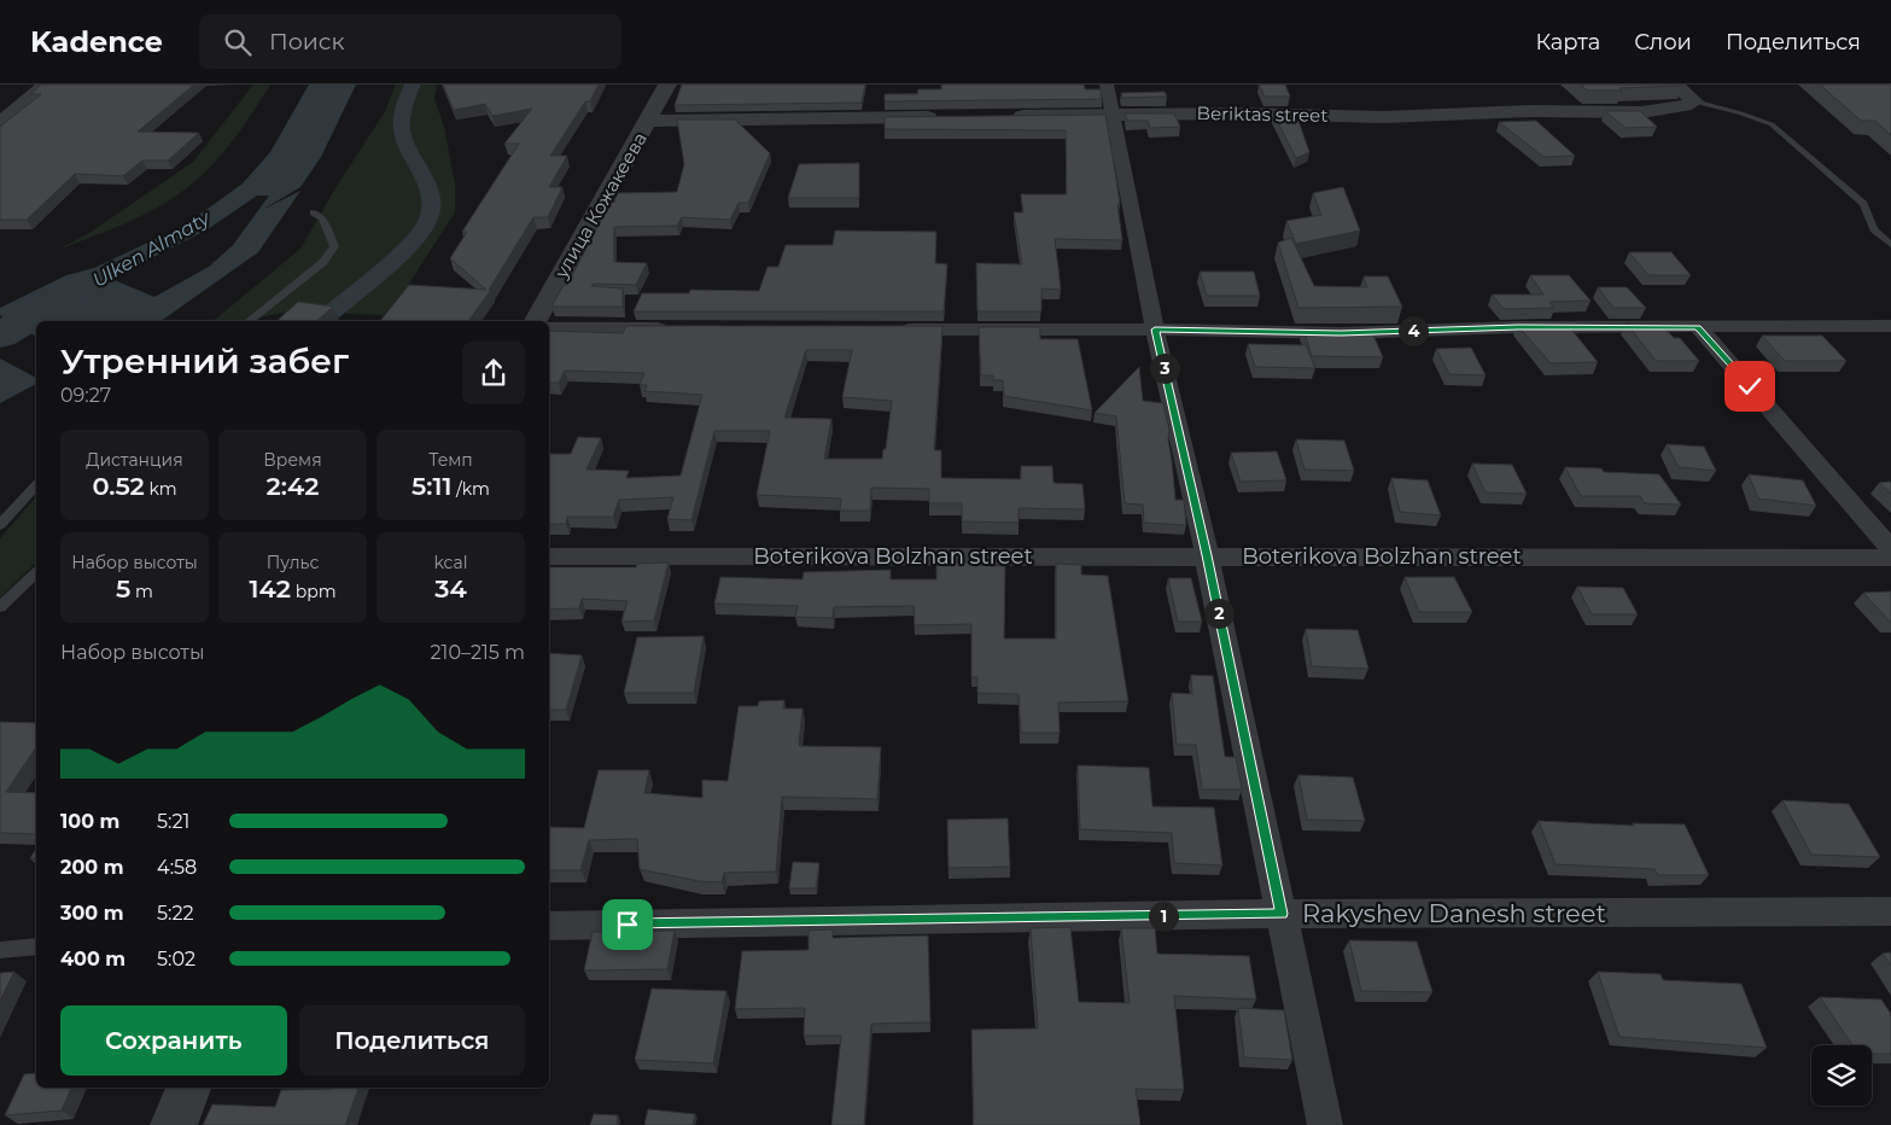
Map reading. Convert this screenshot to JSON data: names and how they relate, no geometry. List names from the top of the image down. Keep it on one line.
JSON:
{"streets":{"street":["Beriktas street","улица Кожакеева","Boterikova Bolzhan street","Rakyshev Danesh street"]},"water":["Ulken Almaty"],"page":{"header":"Kadence","search":"Поиск","nav":["Карта","Слои","Поделиться"],"pins":["4","3","2","1"],"heading":["Утренний забег","09:27"],"stats":[["Дистанция","0.52 km"],["Время","2:42"],["Темп","5:11 /km"],["Набор высоты","5 m"],["Пульс","142 bpm"],["kcal","34"]],"chart":["Набор высоты","210–215 m"],"list":[{"name":"100 m","note":"5:21"},{"name":"200 m","note":"4:58"},{"name":"300 m","note":"5:22"},{"name":"400 m","note":"5:02"}],"buttons":["Сохранить","Поделиться"]}}
